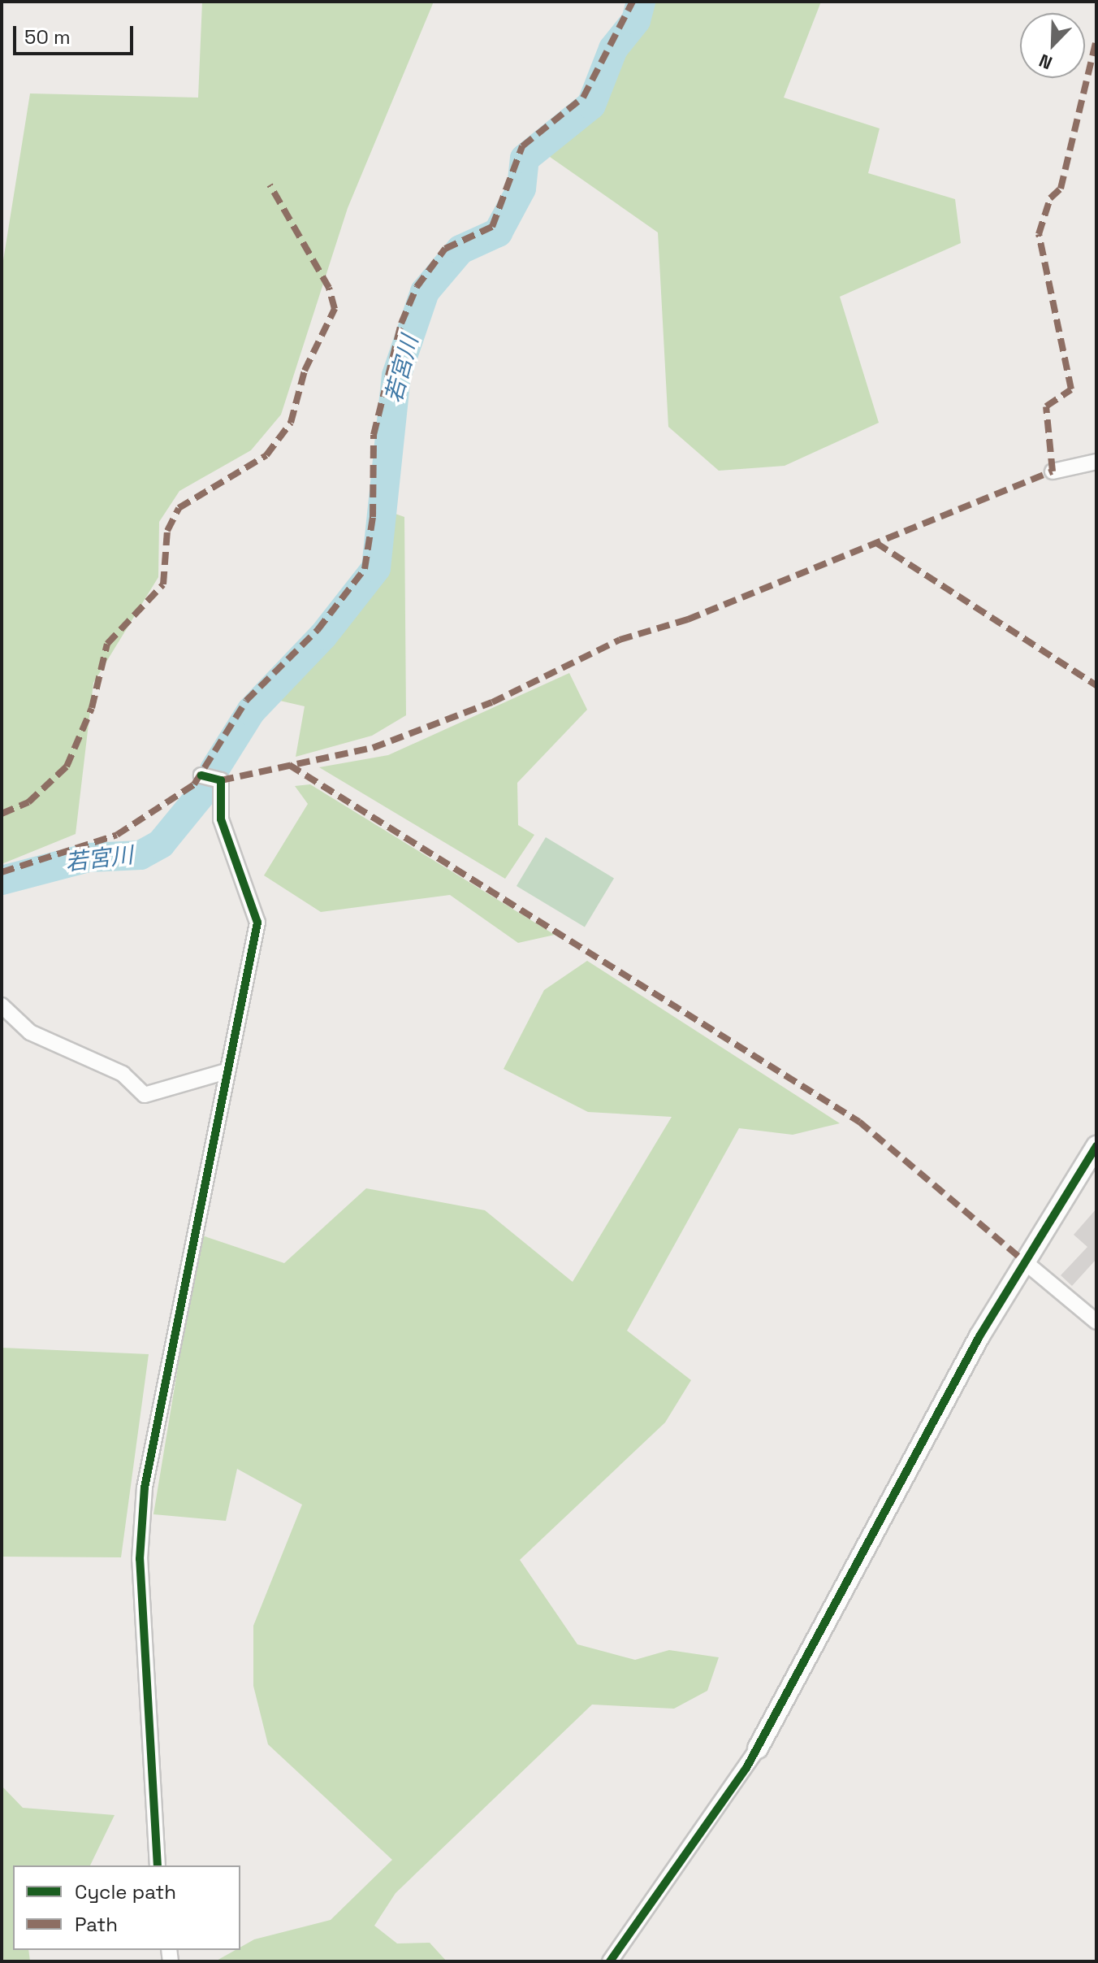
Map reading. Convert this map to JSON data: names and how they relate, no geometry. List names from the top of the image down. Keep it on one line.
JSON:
{"water":["若宮川"],"legend":["Cycle path","Path"],"scale_bar":"50 m","north":"bottom left"}
